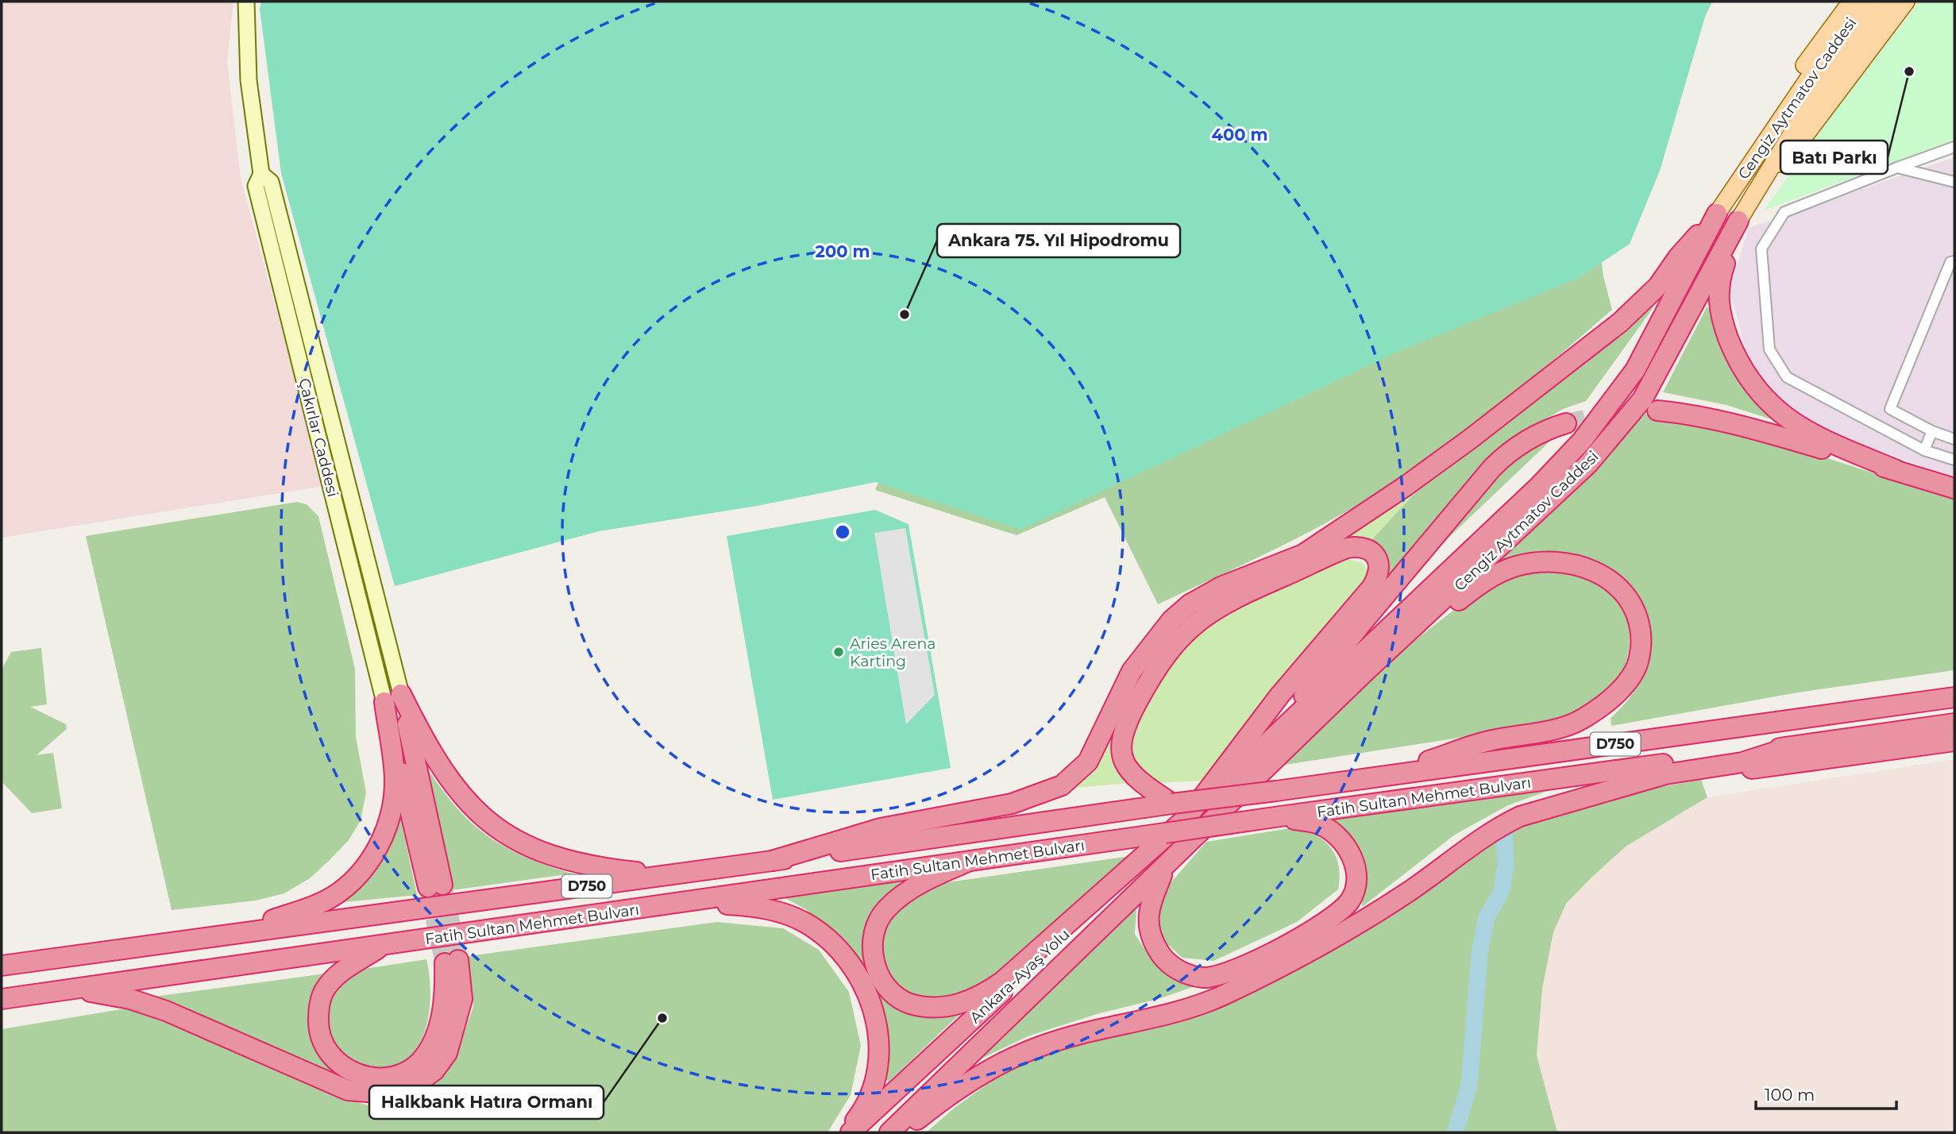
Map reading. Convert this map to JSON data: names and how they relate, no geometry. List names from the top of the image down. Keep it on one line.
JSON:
{"streets":{"highway":["Cengiz Aytmatov Caddesi","D750","Fatih Sultan Mehmet Bulvarı","Ankara-Ayaş Yolu"],"main road":["Çakırlar Caddesi"]},"crossings":[["Cengiz Aytmatov Caddesi","Ankara-Ayaş Yolu"]],"places":["Batı Parkı","Ankara 75. Yıl Hipodromu","Aries Arena Karting","Halkbank Hatıra Ormanı"],"scale_bar":"100 m","rings":["400 m","200 m"]}
